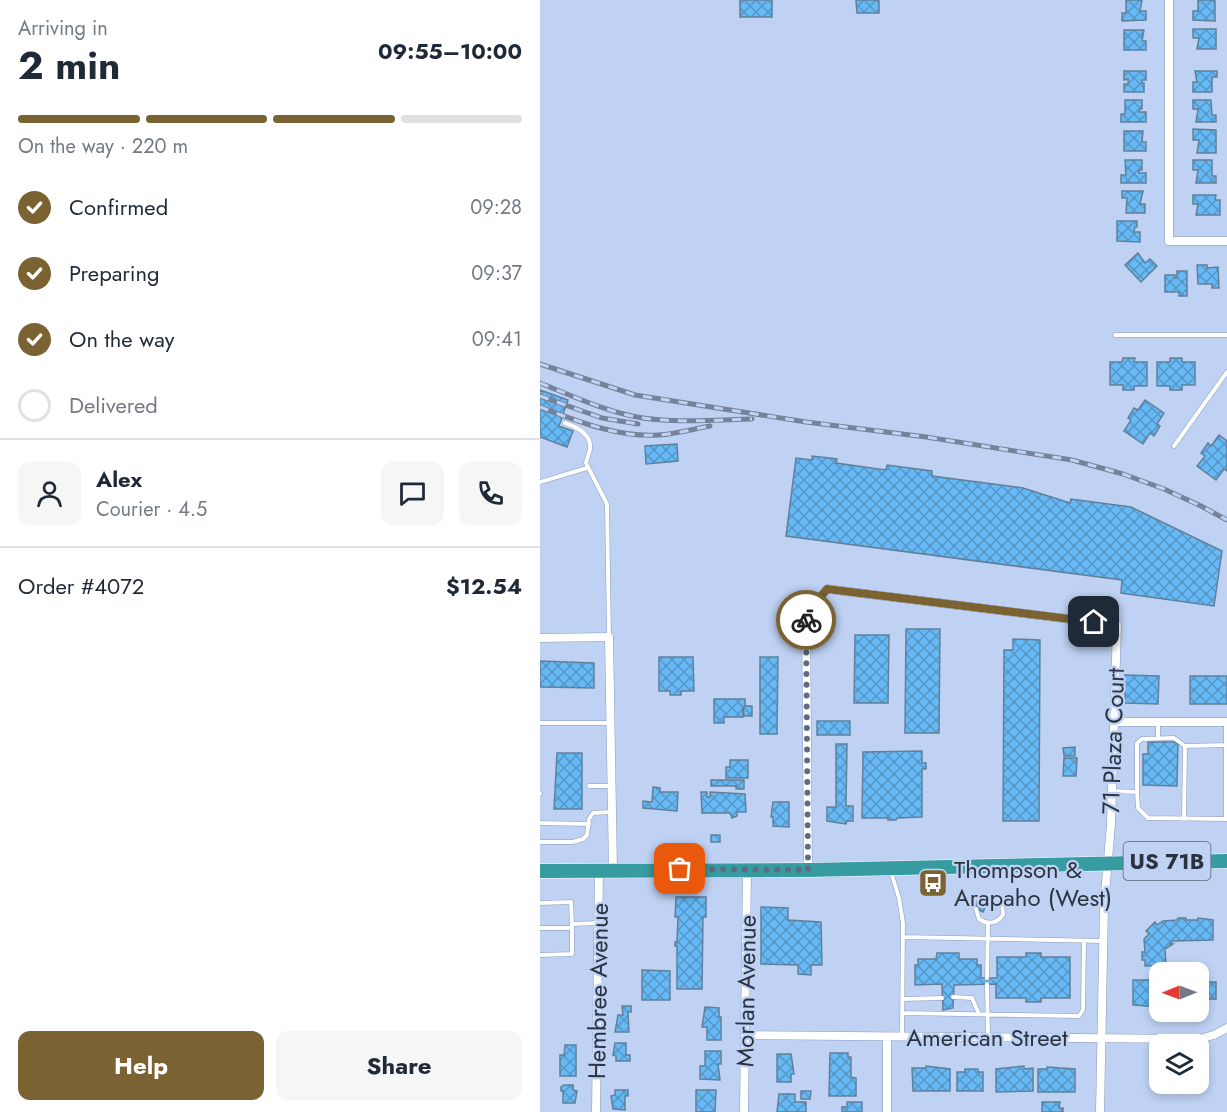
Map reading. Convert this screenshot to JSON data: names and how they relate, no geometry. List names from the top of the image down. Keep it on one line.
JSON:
{"streets":{"highway":["US 71B"],"street":["71 Plaza Court","Hembree Avenue","Morlan Avenue","American Street"]},"crossings":[["71 Plaza Court","US 71B"],["71 Plaza Court","American Street"],["US 71B","Hembree Avenue"],["US 71B","Morlan Avenue"],["Morlan Avenue","American Street"]],"places":{"bus stop":["Thompson & Arapaho (West)"]},"north":"left","page":{"heading":["2 min","Arriving in","09:55–10:00"],"panel":["Alex","Courier · 4.5","Order #4072","$12.54"],"bar":"On the way · 220 m","list":[["Confirmed","09:28"],["Preparing","09:37"],["On the way","09:41"],"Delivered"],"buttons":["Help","Share"]}}
